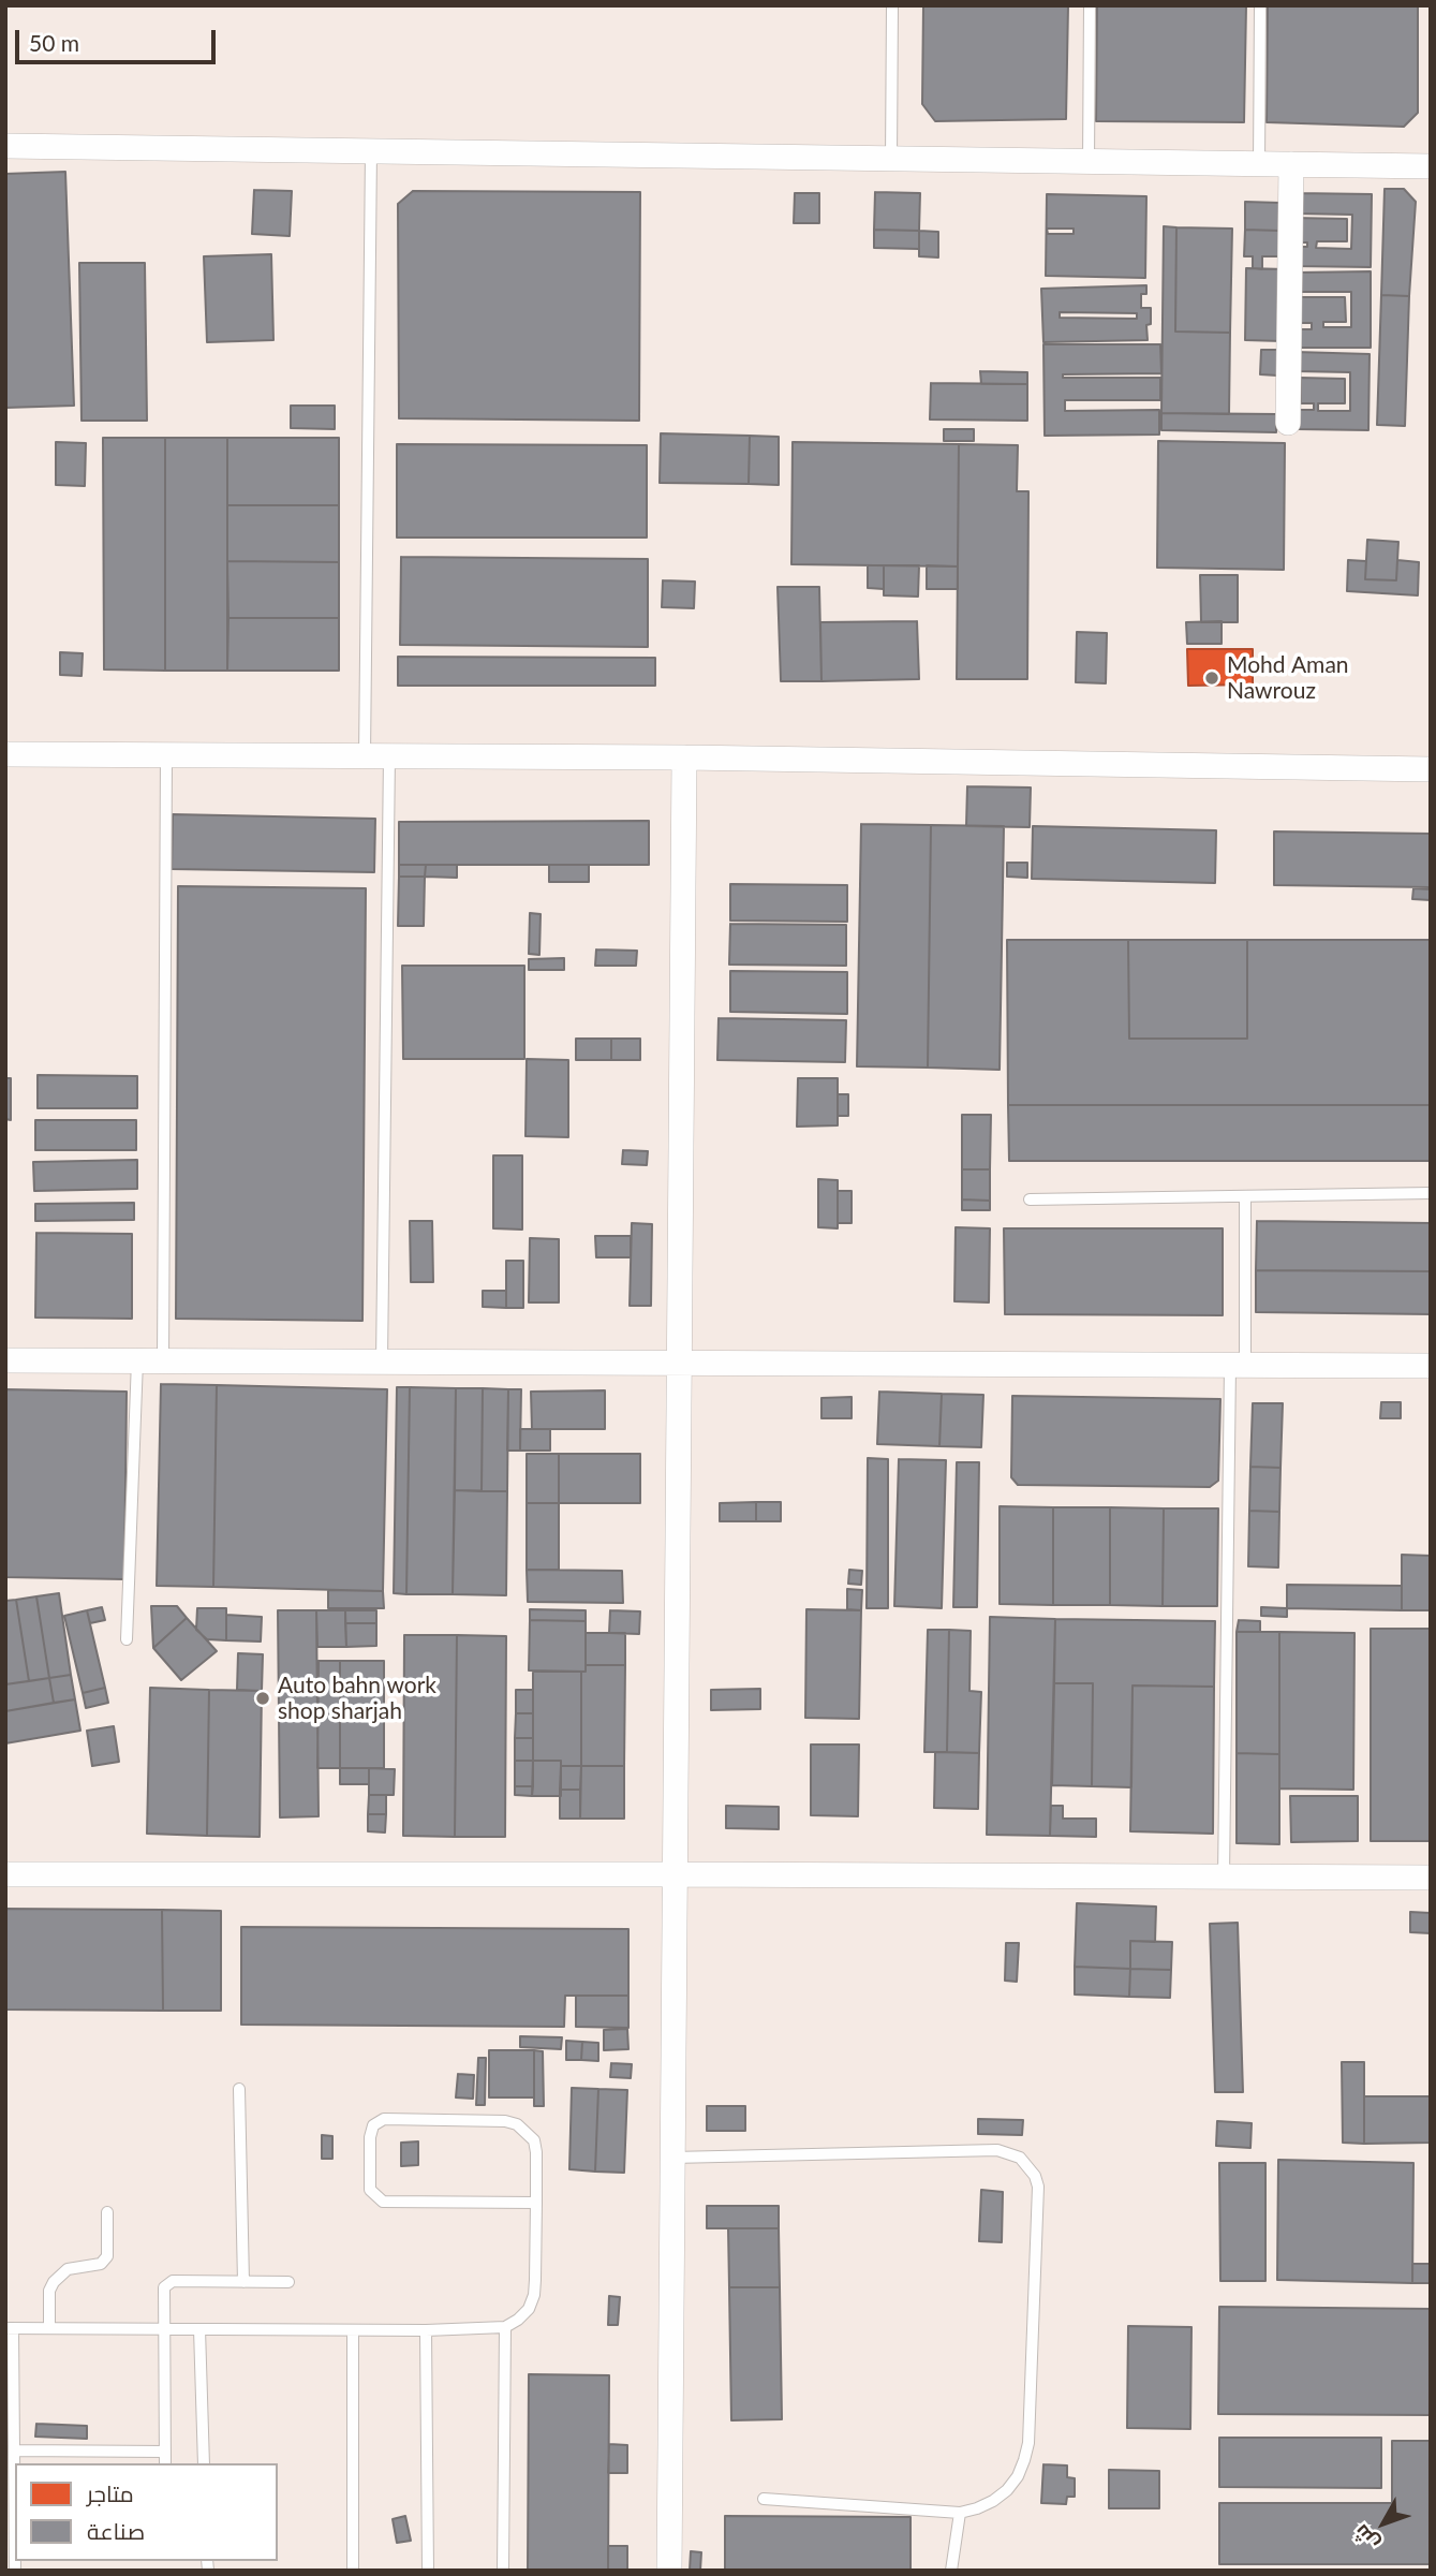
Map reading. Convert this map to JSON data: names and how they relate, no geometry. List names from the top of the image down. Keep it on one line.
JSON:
{"places":["Mohd Aman Nawrouz","Auto bahn work shop sharjah"],"legend":["متاجر","صناعة"],"scale_bar":"50 m","north":"bottom left"}
